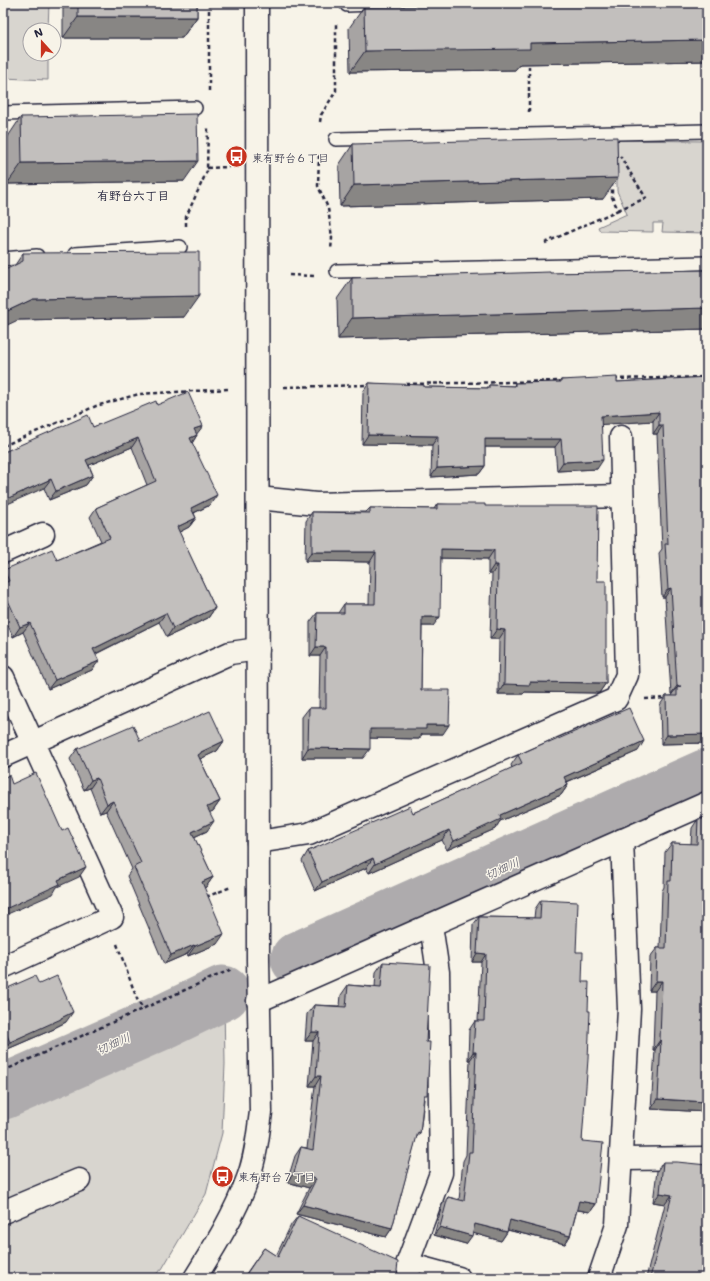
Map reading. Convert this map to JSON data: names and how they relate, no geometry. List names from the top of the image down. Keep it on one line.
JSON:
{"districts":["有野台六丁目"],"water":["切畑川"],"places":{"bus stop":["東有野台６丁目","東有野台７丁目"]},"north":"top"}
